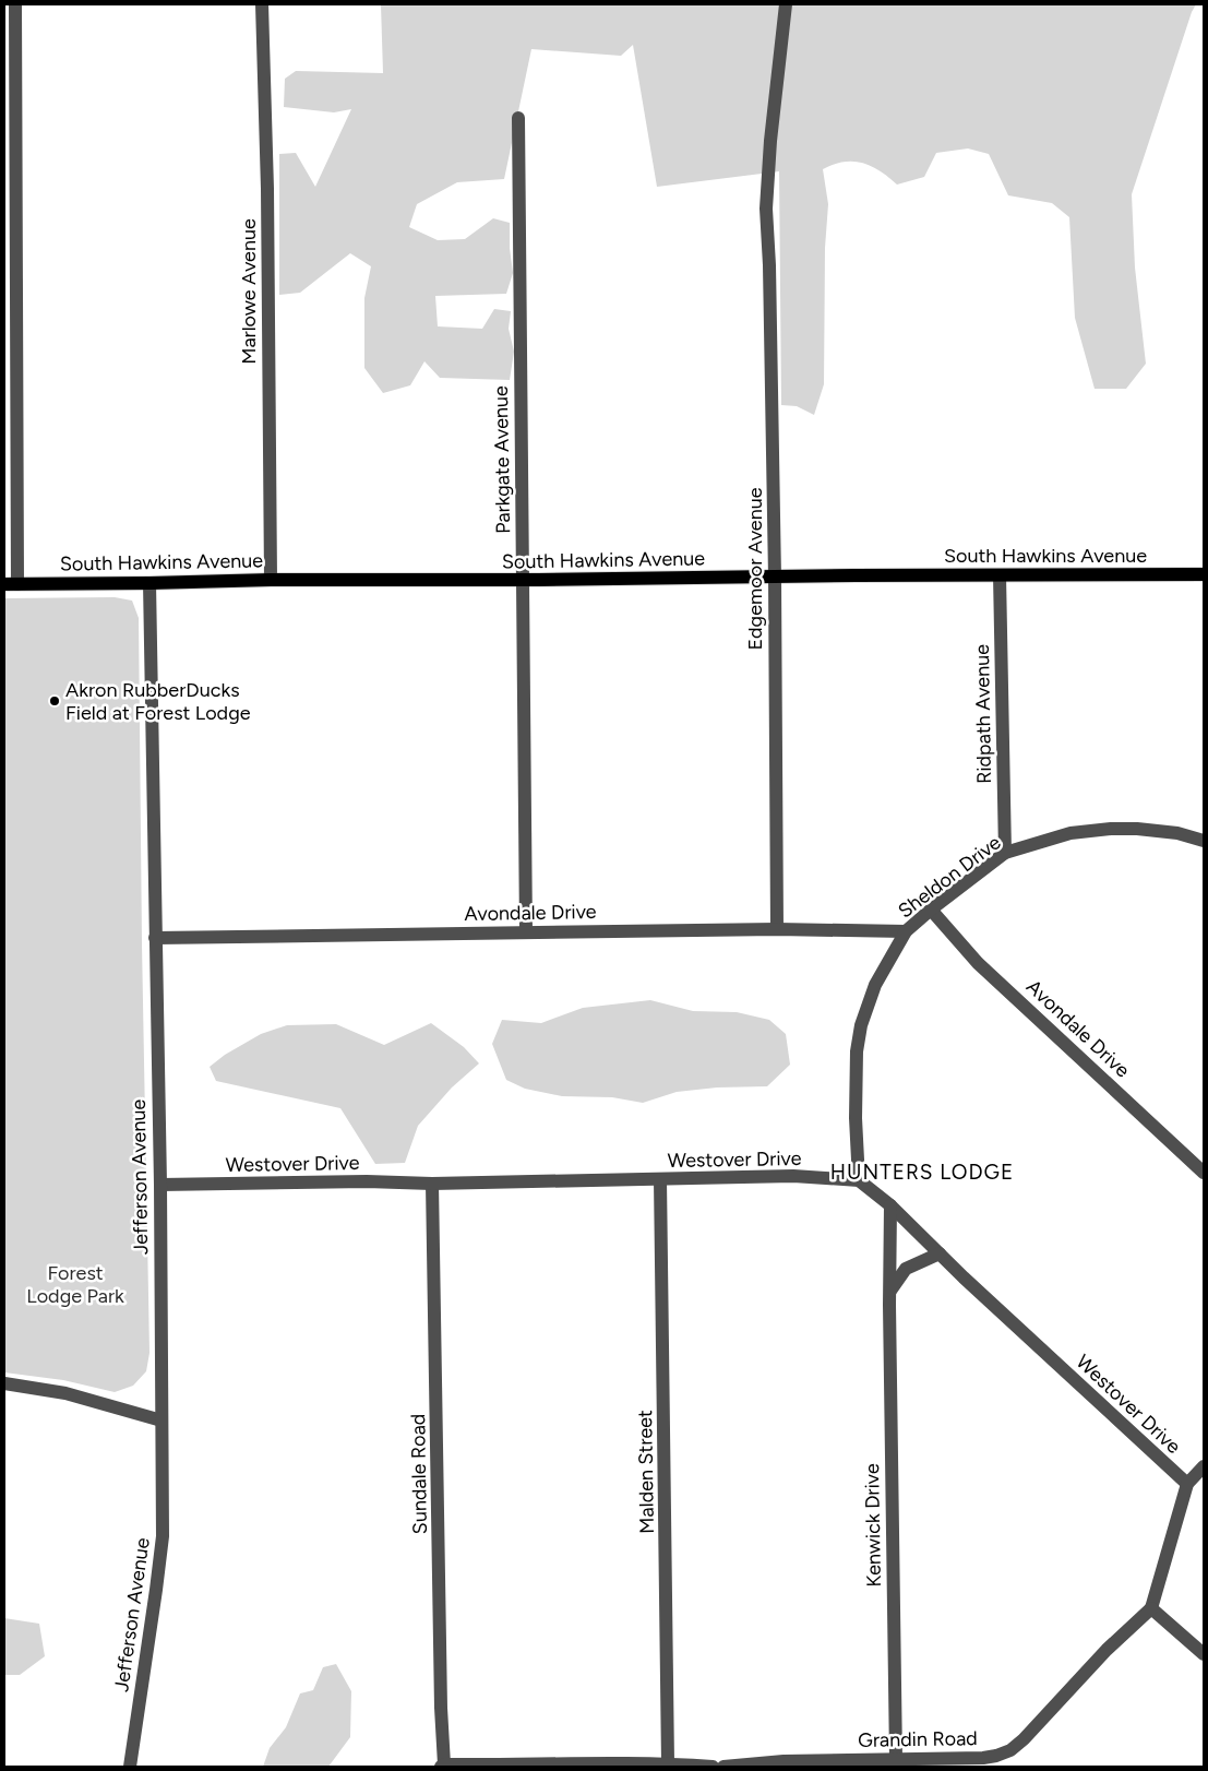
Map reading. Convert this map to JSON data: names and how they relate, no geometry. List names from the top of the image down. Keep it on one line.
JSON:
{"streets":{"main road":["South Hawkins Avenue"],"street":["Marlowe Avenue","Parkgate Avenue","Edgemoor Avenue","Ridpath Avenue","Sheldon Drive","Avondale Drive","Westover Drive","Jefferson Avenue","Malden Street","Sundale Road","Kenwick Drive","Grandin Road"]},"crossings":[["Marlowe Avenue","South Hawkins Avenue"],["Parkgate Avenue","South Hawkins Avenue"],["Parkgate Avenue","Avondale Drive"],["South Hawkins Avenue","Edgemoor Avenue"],["South Hawkins Avenue","Ridpath Avenue"],["South Hawkins Avenue","Jefferson Avenue"],["Edgemoor Avenue","Avondale Drive"],["Ridpath Avenue","Sheldon Drive"],["Sheldon Drive","Avondale Drive"],["Sheldon Drive","Westover Drive"],["Avondale Drive","Jefferson Avenue"],["Westover Drive","Jefferson Avenue"],["Westover Drive","Malden Street"],["Westover Drive","Sundale Road"],["Westover Drive","Kenwick Drive"],["Kenwick Drive","Grandin Road"]],"districts":["HUNTERS LODGE"],"parks":["Forest Lodge Park"],"places":["Akron RubberDucks Field at Forest Lodge"]}
